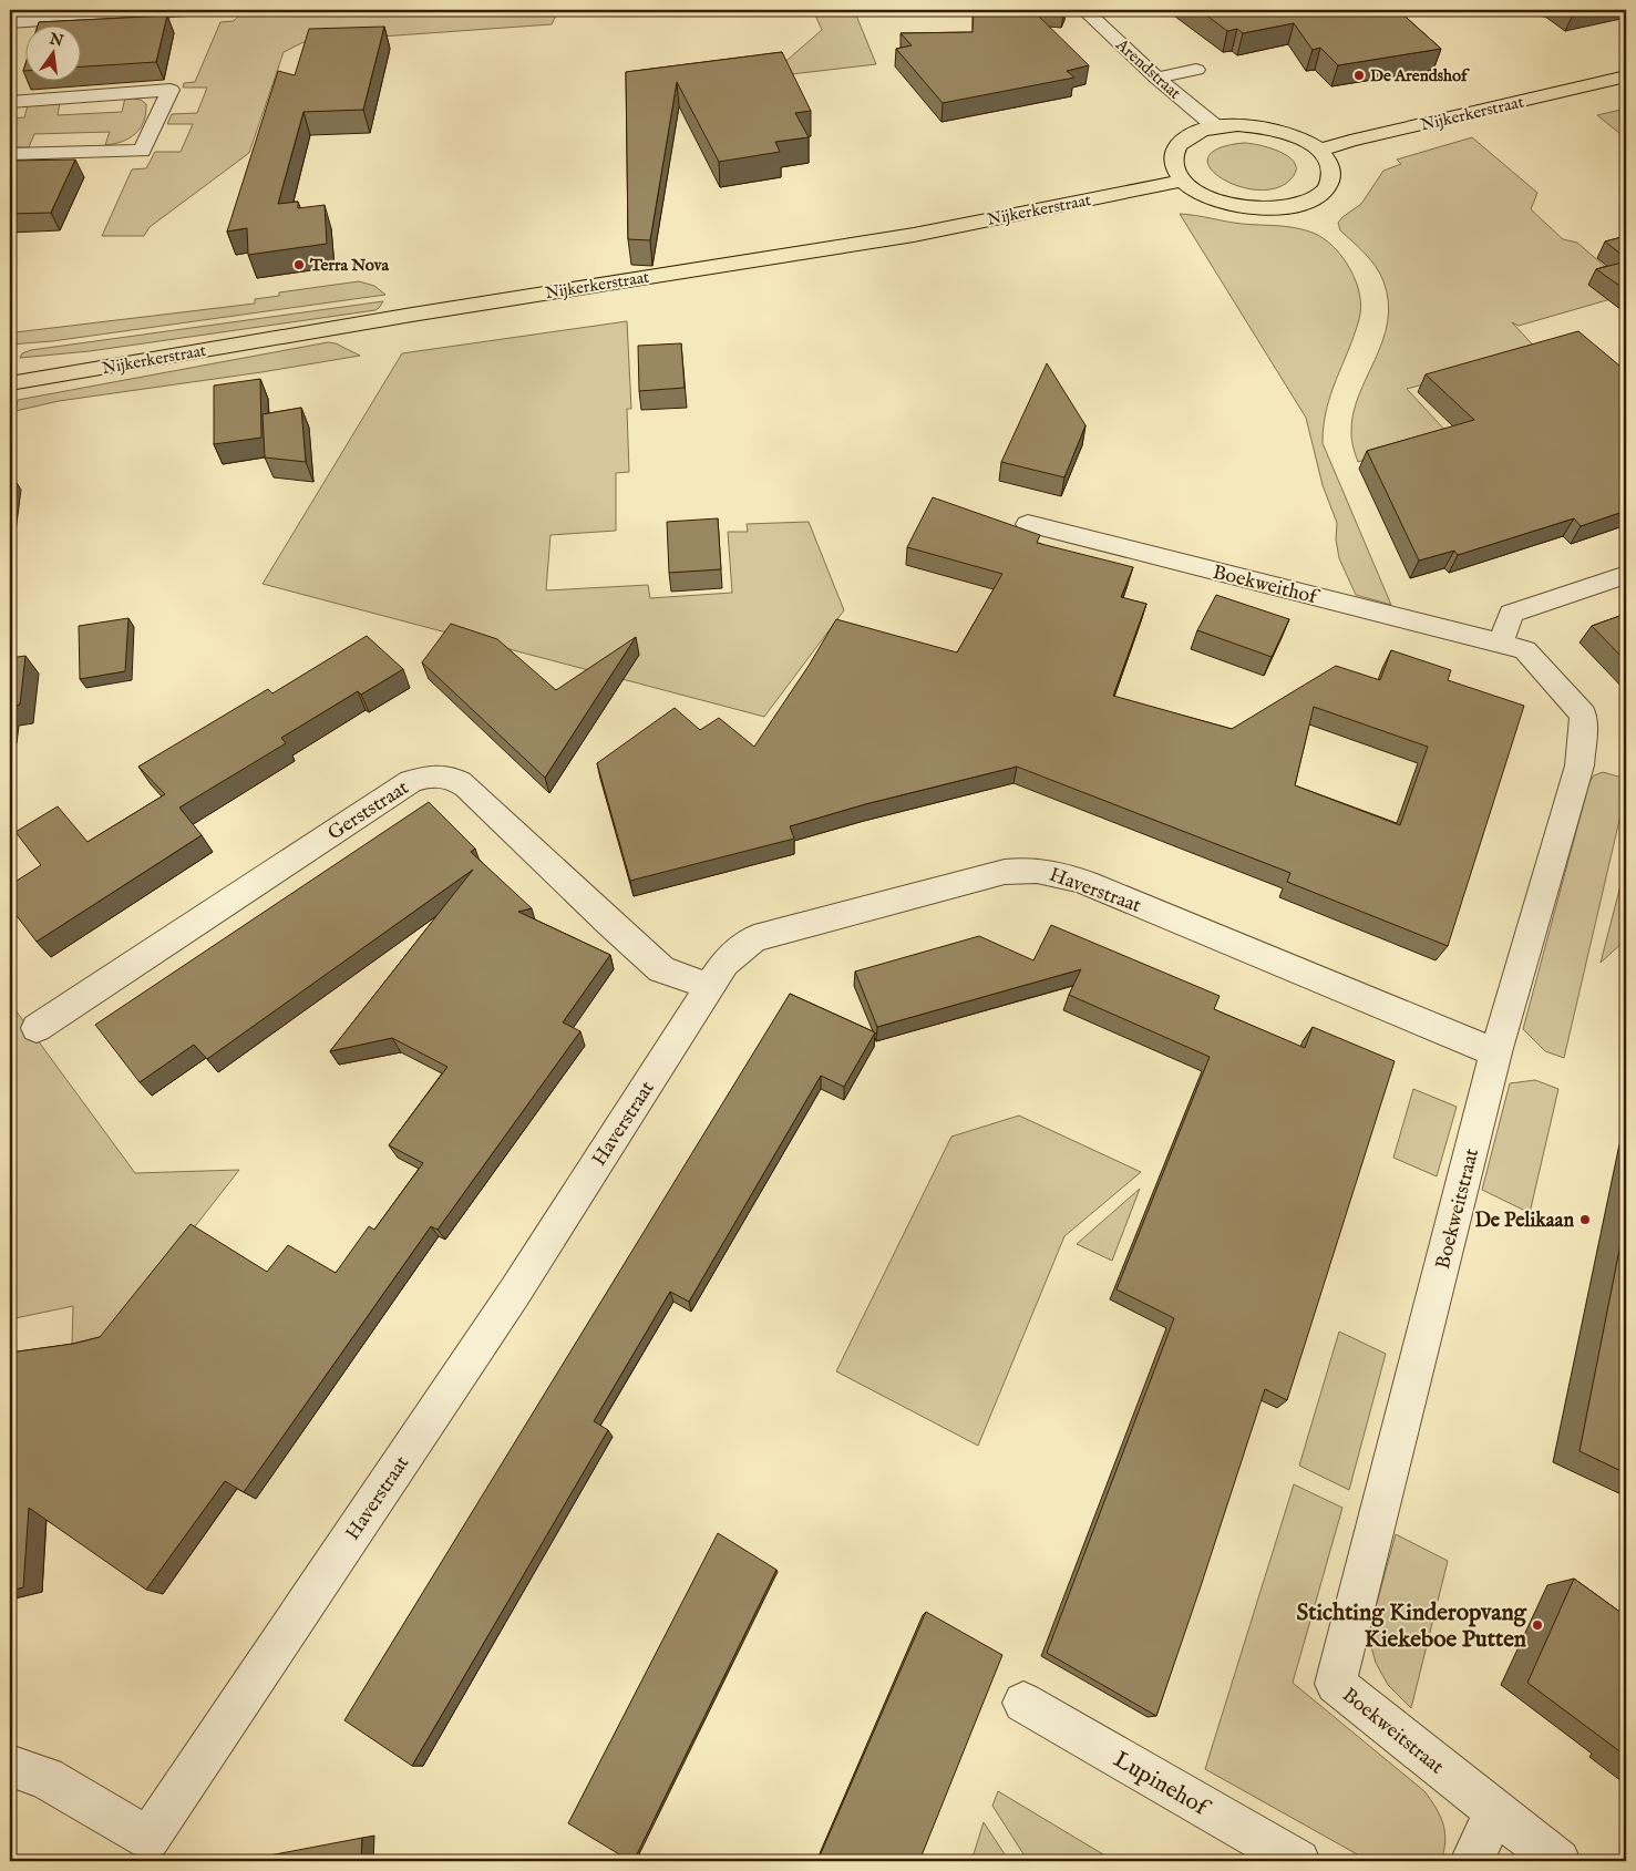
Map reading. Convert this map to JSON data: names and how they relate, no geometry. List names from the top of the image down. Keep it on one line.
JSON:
{"streets":{"main road":["Nijkerkerstraat"],"street":["Arendstraat","Boekweithof","Gerststraat","Haverstraat","Boekweitstraat","Lupinehof"]},"crossings":[["Boekweithof","Boekweitstraat"],["Gerststraat","Haverstraat"],["Haverstraat","Boekweitstraat"]],"places":["De Arendshof","Terra Nova","De Pelikaan","Stichting Kinderopvang Kiekeboe Putten"],"north":"top"}
